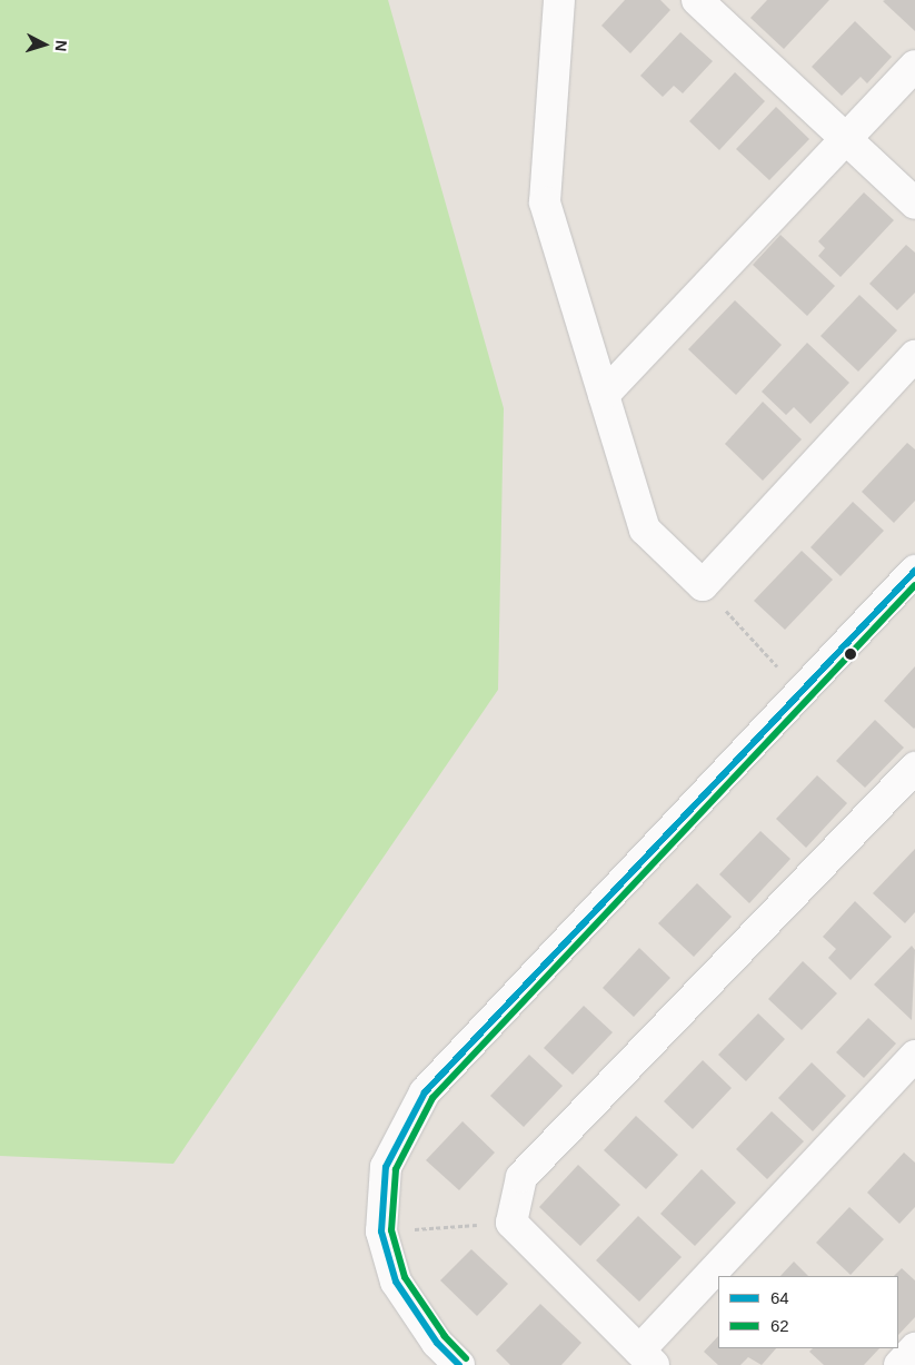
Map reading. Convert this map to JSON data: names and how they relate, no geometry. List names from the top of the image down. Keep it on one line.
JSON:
{"lines":["transit line 64","transit line 62"],"legend":["64","62"],"north":"right"}
